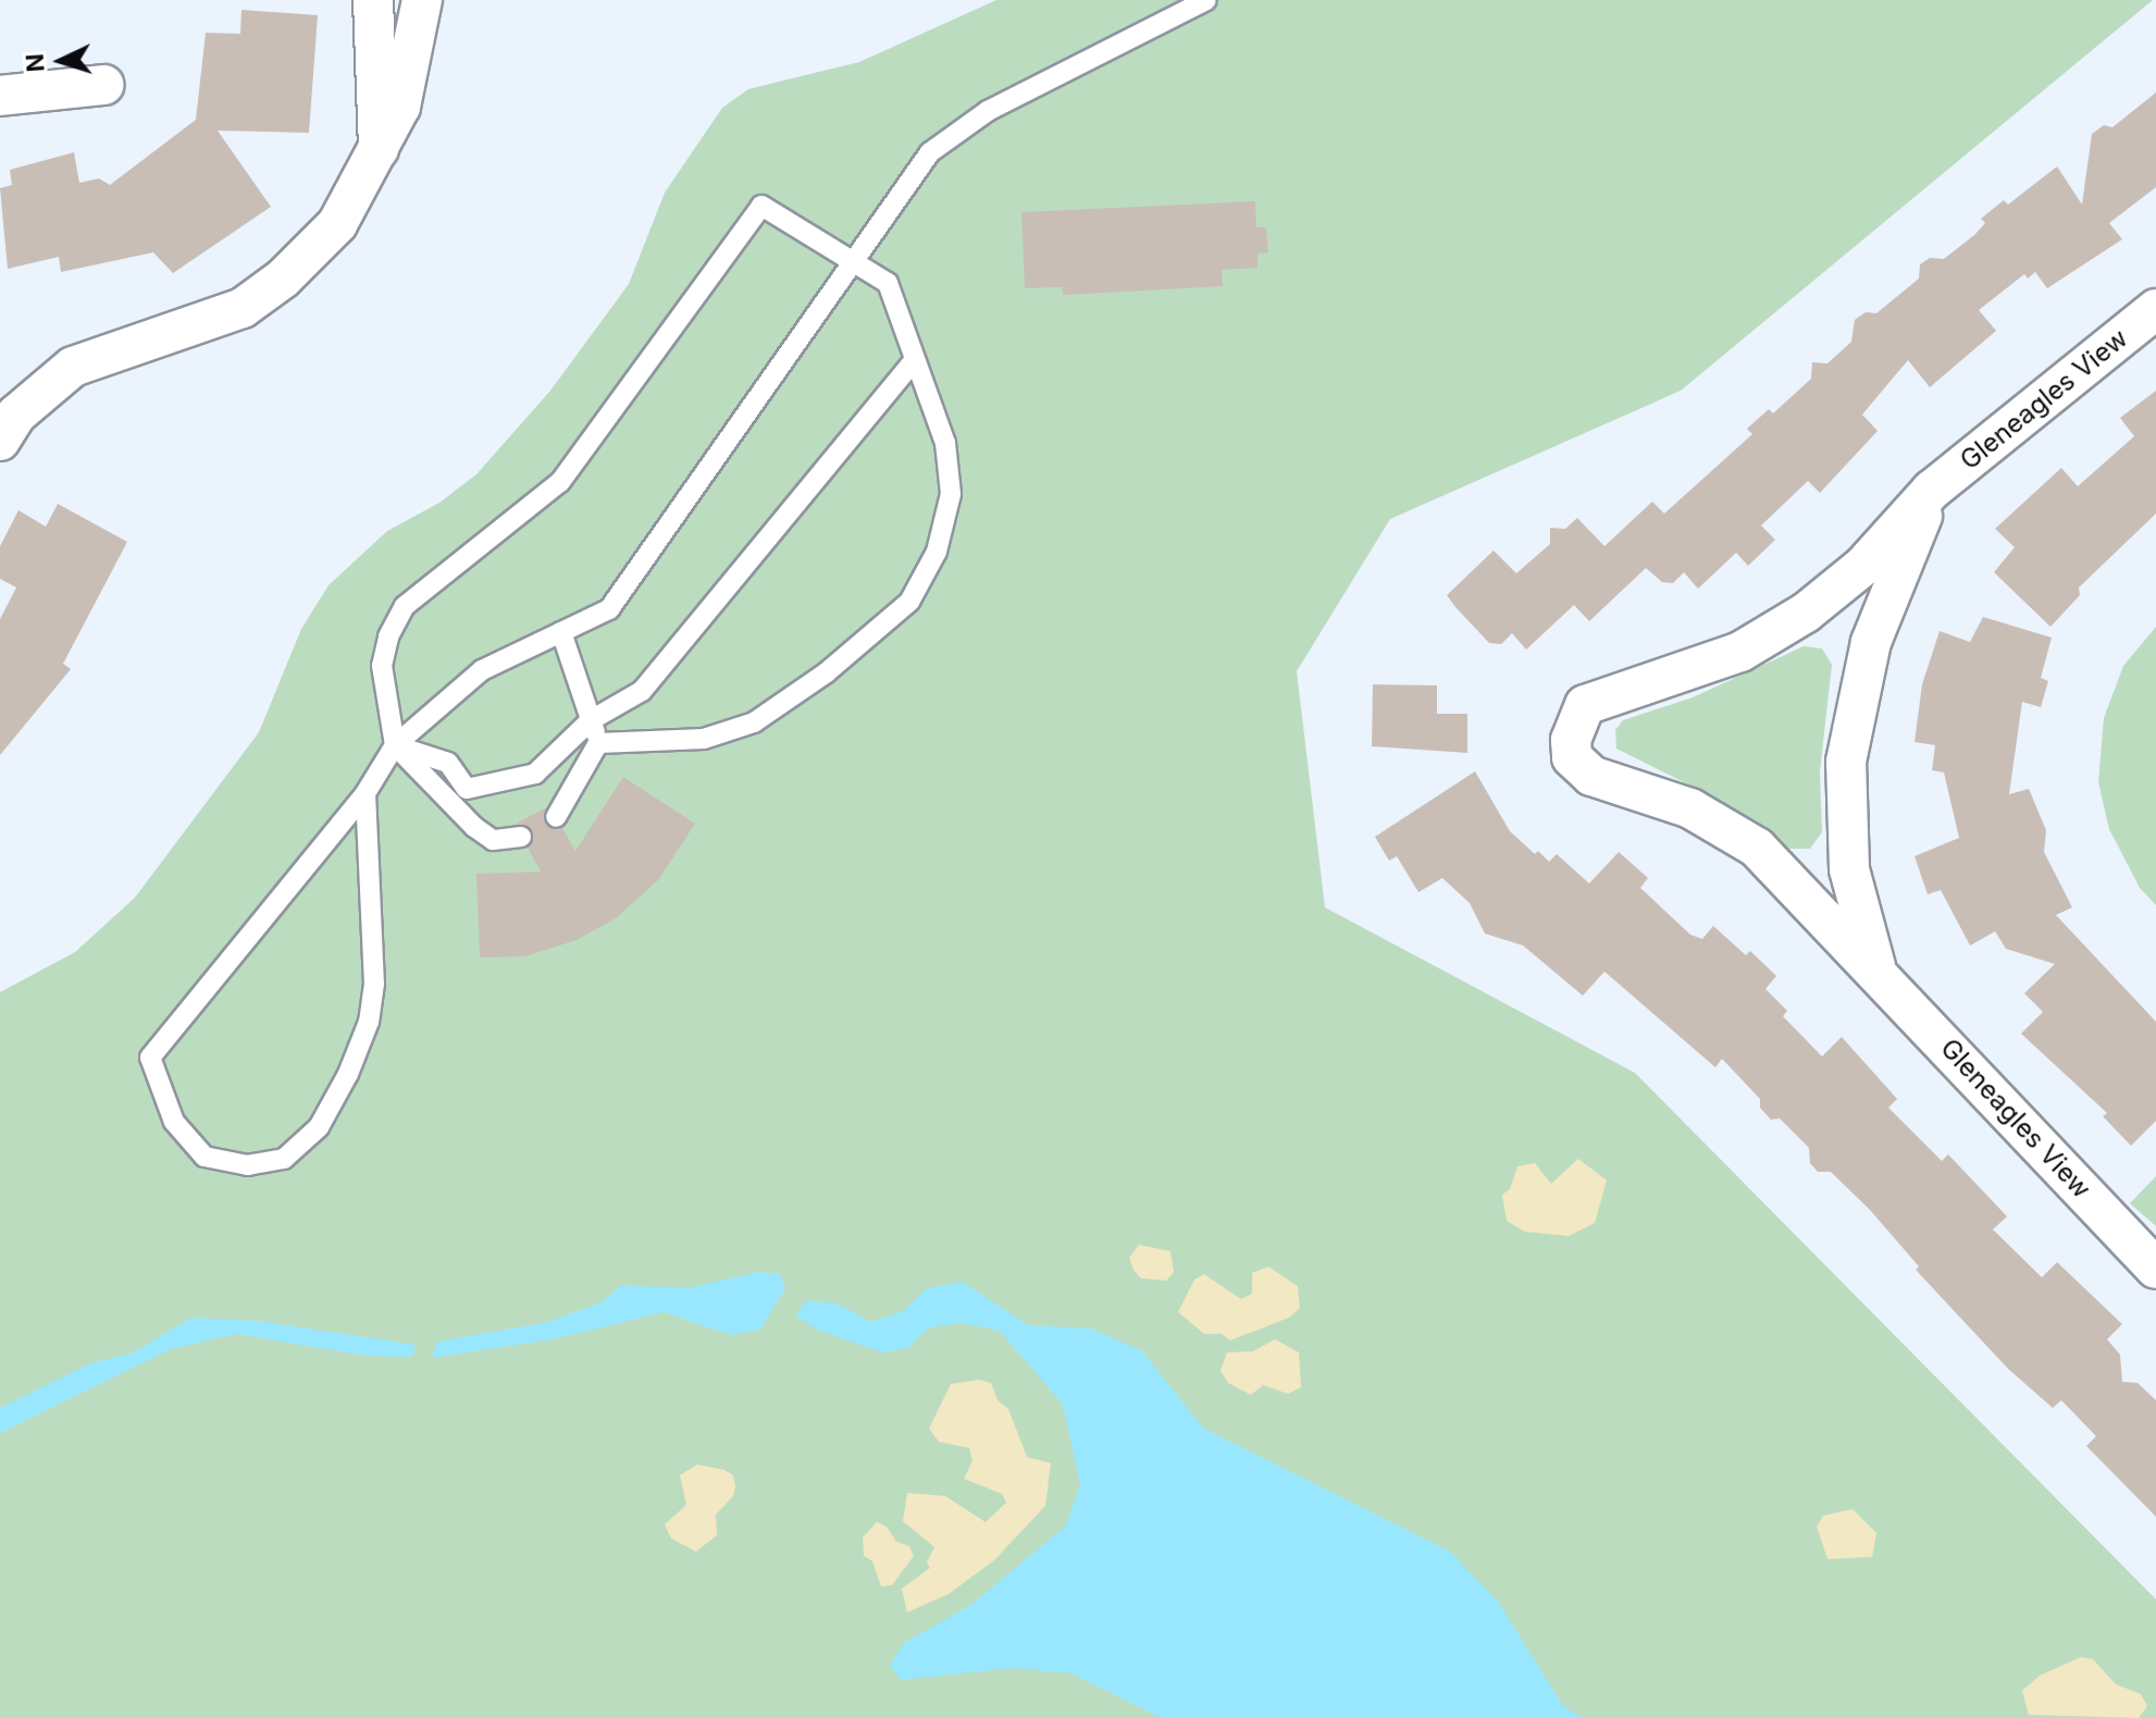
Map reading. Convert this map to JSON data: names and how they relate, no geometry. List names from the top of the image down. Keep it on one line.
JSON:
{"streets":{"street":["Gleneagles View"]},"north":"left"}
